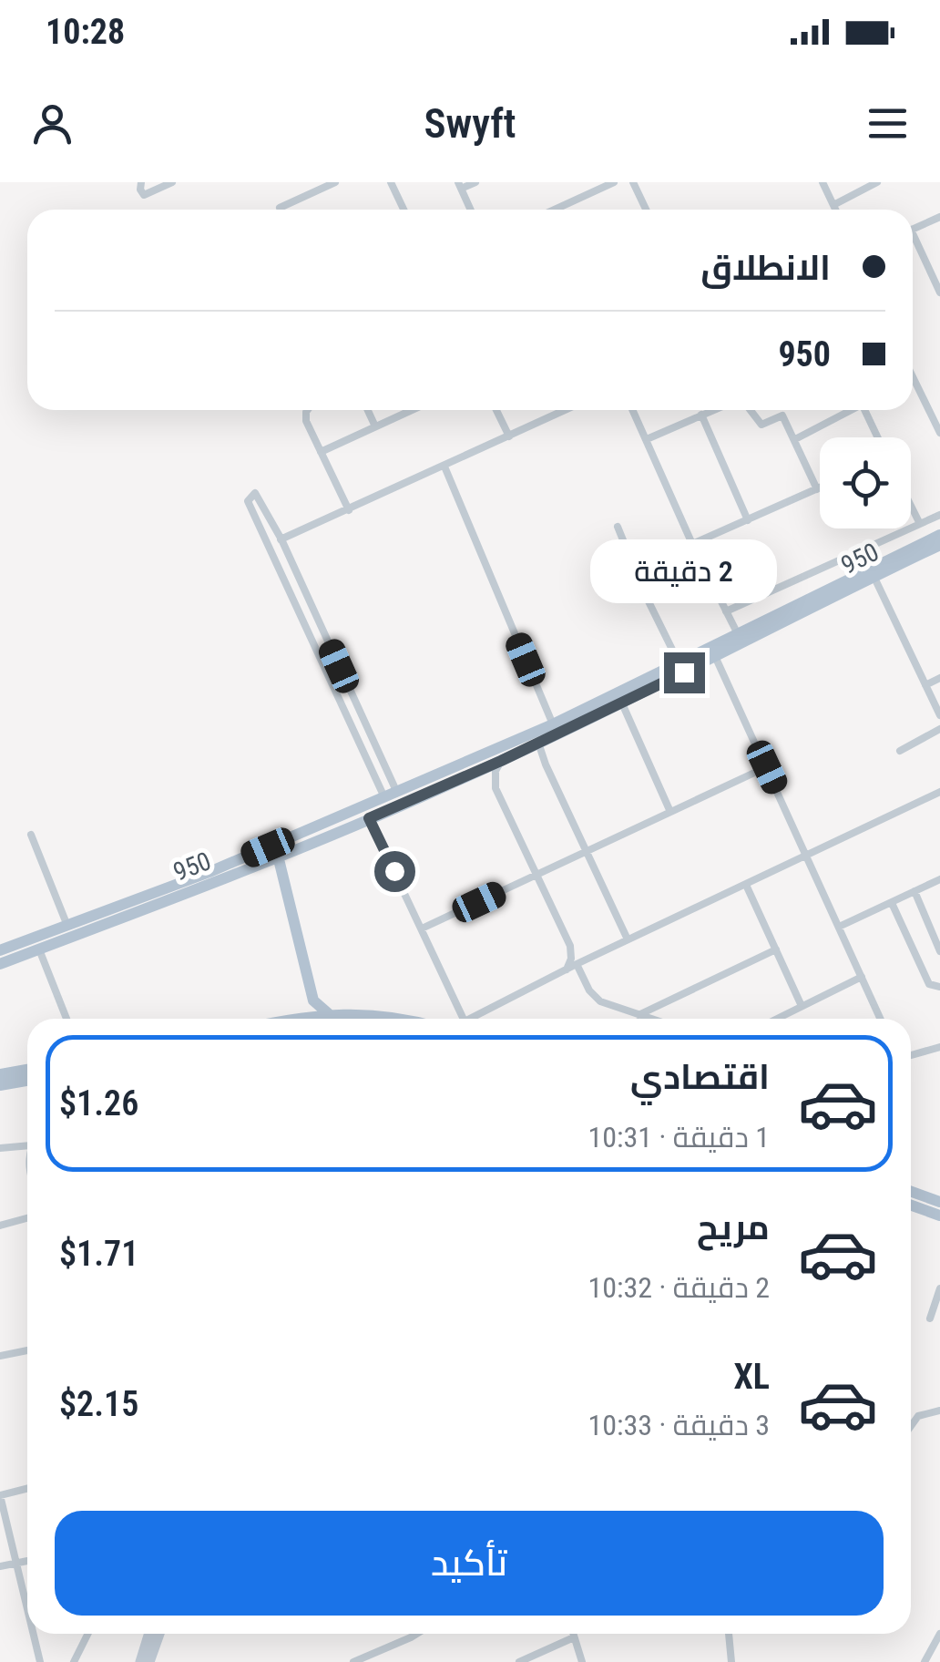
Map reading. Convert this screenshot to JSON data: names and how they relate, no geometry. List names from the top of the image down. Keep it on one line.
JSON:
{"streets":{"main road":["950"]},"page":{"status":"10:28","header":"Swyft","banner":["الانطلاق","950"],"bubble":"2 دقيقة","list":[{"name":"اقتصادي","note":"1 دقيقة · 10:31","value":"$1.26"},{"name":"مريح","note":"2 دقيقة · 10:32","value":"$1.71"},{"name":"XL","note":"3 دقيقة · 10:33","value":"$2.15"}],"buttons":"تأكيد"}}
